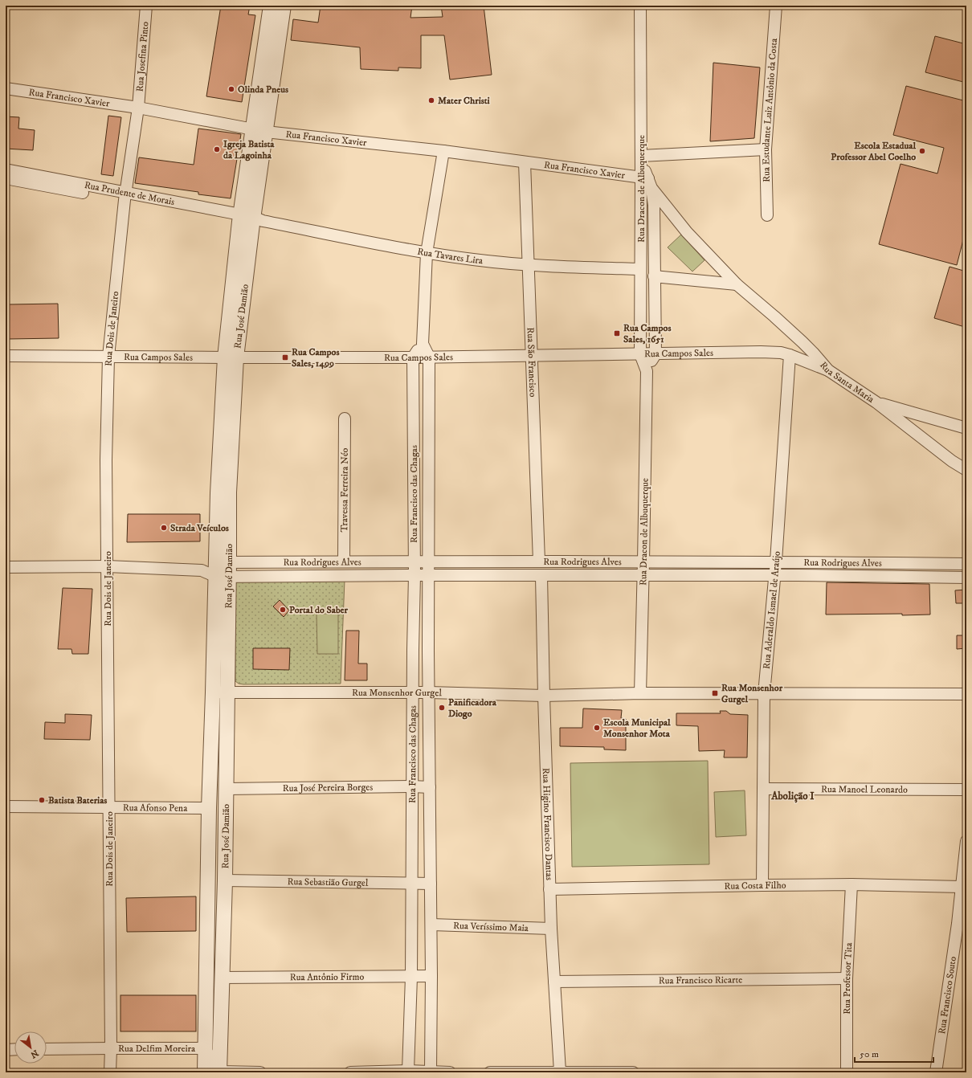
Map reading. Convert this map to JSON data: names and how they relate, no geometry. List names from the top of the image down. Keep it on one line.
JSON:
{"streets":{"street":["Rua Josefina Pinto","Rua Francisco Xavier","Rua Estudante Luiz Antônio da Costa","Rua Dracon de Albuquerque","Rua Prudente de Morais","Rua Tavares Lira","Rua José Damião","Rua Dois de Janeiro","Rua Campos Sales","Rua São Francisco","Rua Santa Maria","Travessa Ferreira Néo","Rua Francisco das Chagas","Rua Rodrigues Alves","Rua Aderaldo Ismael de Araújo","Rua Monsenhor Gurgel","Rua José Pereira Borges","Rua Manoel Leonardo","Rua Afonso Pena","Rua Higino Francisco Dantas","Rua Sebastião Gurgel","Rua Costa Filho","Rua Veríssimo Maia","Rua Antônio Firmo","Rua Professor Tita","Rua Francisco Ricarte","Rua Francisco Souto","Rua Delfim Moreira"]},"crossings":[["Rua Josefina Pinto","Rua Francisco Xavier"],["Rua Josefina Pinto","Rua Dois de Janeiro"],["Rua Francisco Xavier","Rua Dracon de Albuquerque"],["Rua Francisco Xavier","Rua José Damião"],["Rua Francisco Xavier","Rua Dois de Janeiro"],["Rua Francisco Xavier","Rua São Francisco"],["Rua Francisco Xavier","Rua Santa Maria"],["Rua Francisco Xavier","Rua Francisco das Chagas"],["Rua Dracon de Albuquerque","Rua Tavares Lira"],["Rua Dracon de Albuquerque","Rua Campos Sales"],["Rua Dracon de Albuquerque","Rua Santa Maria"],["Rua Dracon de Albuquerque","Rua Rodrigues Alves"],["Rua Dracon de Albuquerque","Rua Monsenhor Gurgel"],["Rua Prudente de Morais","Rua Tavares Lira"],["Rua Prudente de Morais","Rua José Damião"],["Rua Prudente de Morais","Rua Dois de Janeiro"],["Rua Tavares Lira","Rua José Damião"],["Rua Tavares Lira","Rua São Francisco"],["Rua Tavares Lira","Rua Francisco das Chagas"],["Rua José Damião","Rua Campos Sales"],["Rua José Damião","Rua Rodrigues Alves"],["Rua José Damião","Rua Monsenhor Gurgel"],["Rua José Damião","Rua José Pereira Borges"],["Rua José Damião","Rua Afonso Pena"],["Rua José Damião","Rua Sebastião Gurgel"],["Rua José Damião","Rua Antônio Firmo"],["Rua José Damião","Rua Delfim Moreira"],["Rua Dois de Janeiro","Rua Campos Sales"],["Rua Dois de Janeiro","Rua Rodrigues Alves"],["Rua Dois de Janeiro","Rua Afonso Pena"],["Rua Dois de Janeiro","Rua Delfim Moreira"],["Rua Campos Sales","Rua São Francisco"],["Rua Campos Sales","Rua Santa Maria"],["Rua Campos Sales","Rua Francisco das Chagas"],["Rua Campos Sales","Rua Aderaldo Ismael de Araújo"],["Rua São Francisco","Rua Rodrigues Alves"],["Travessa Ferreira Néo","Rua Rodrigues Alves"],["Rua Francisco das Chagas","Rua Rodrigues Alves"],["Rua Francisco das Chagas","Rua Monsenhor Gurgel"],["Rua Francisco das Chagas","Rua José Pereira Borges"],["Rua Francisco das Chagas","Rua Sebastião Gurgel"],["Rua Francisco das Chagas","Rua Veríssimo Maia"],["Rua Francisco das Chagas","Rua Antônio Firmo"],["Rua Rodrigues Alves","Rua Aderaldo Ismael de Araújo"],["Rua Rodrigues Alves","Rua Higino Francisco Dantas"],["Rua Aderaldo Ismael de Araújo","Rua Monsenhor Gurgel"],["Rua Aderaldo Ismael de Araújo","Rua Manoel Leonardo"],["Rua Aderaldo Ismael de Araújo","Rua Costa Filho"],["Rua Monsenhor Gurgel","Rua Higino Francisco Dantas"],["Rua Higino Francisco Dantas","Rua Costa Filho"],["Rua Higino Francisco Dantas","Rua Veríssimo Maia"],["Rua Higino Francisco Dantas","Rua Francisco Ricarte"],["Rua Costa Filho","Rua Professor Tita"],["Rua Costa Filho","Rua Francisco Souto"],["Rua Professor Tita","Rua Francisco Ricarte"]],"districts":["Abolição I"],"places":{"other":["Olinda Pneus","Mater Christi","Igreja Batista da Lagoinha","Escola Estadual Professor Abel Coelho","Strada Veículos","Portal do Saber","Panificadora Diogo","Escola Municipal Monsenhor Mota","Batista Baterias"],"transit":["Rua Campos Sales, 1651","Rua Campos Sales, 1499","Rua Monsenhor Gurgel"]},"scale_bar":"50 m","north":"bottom right"}
